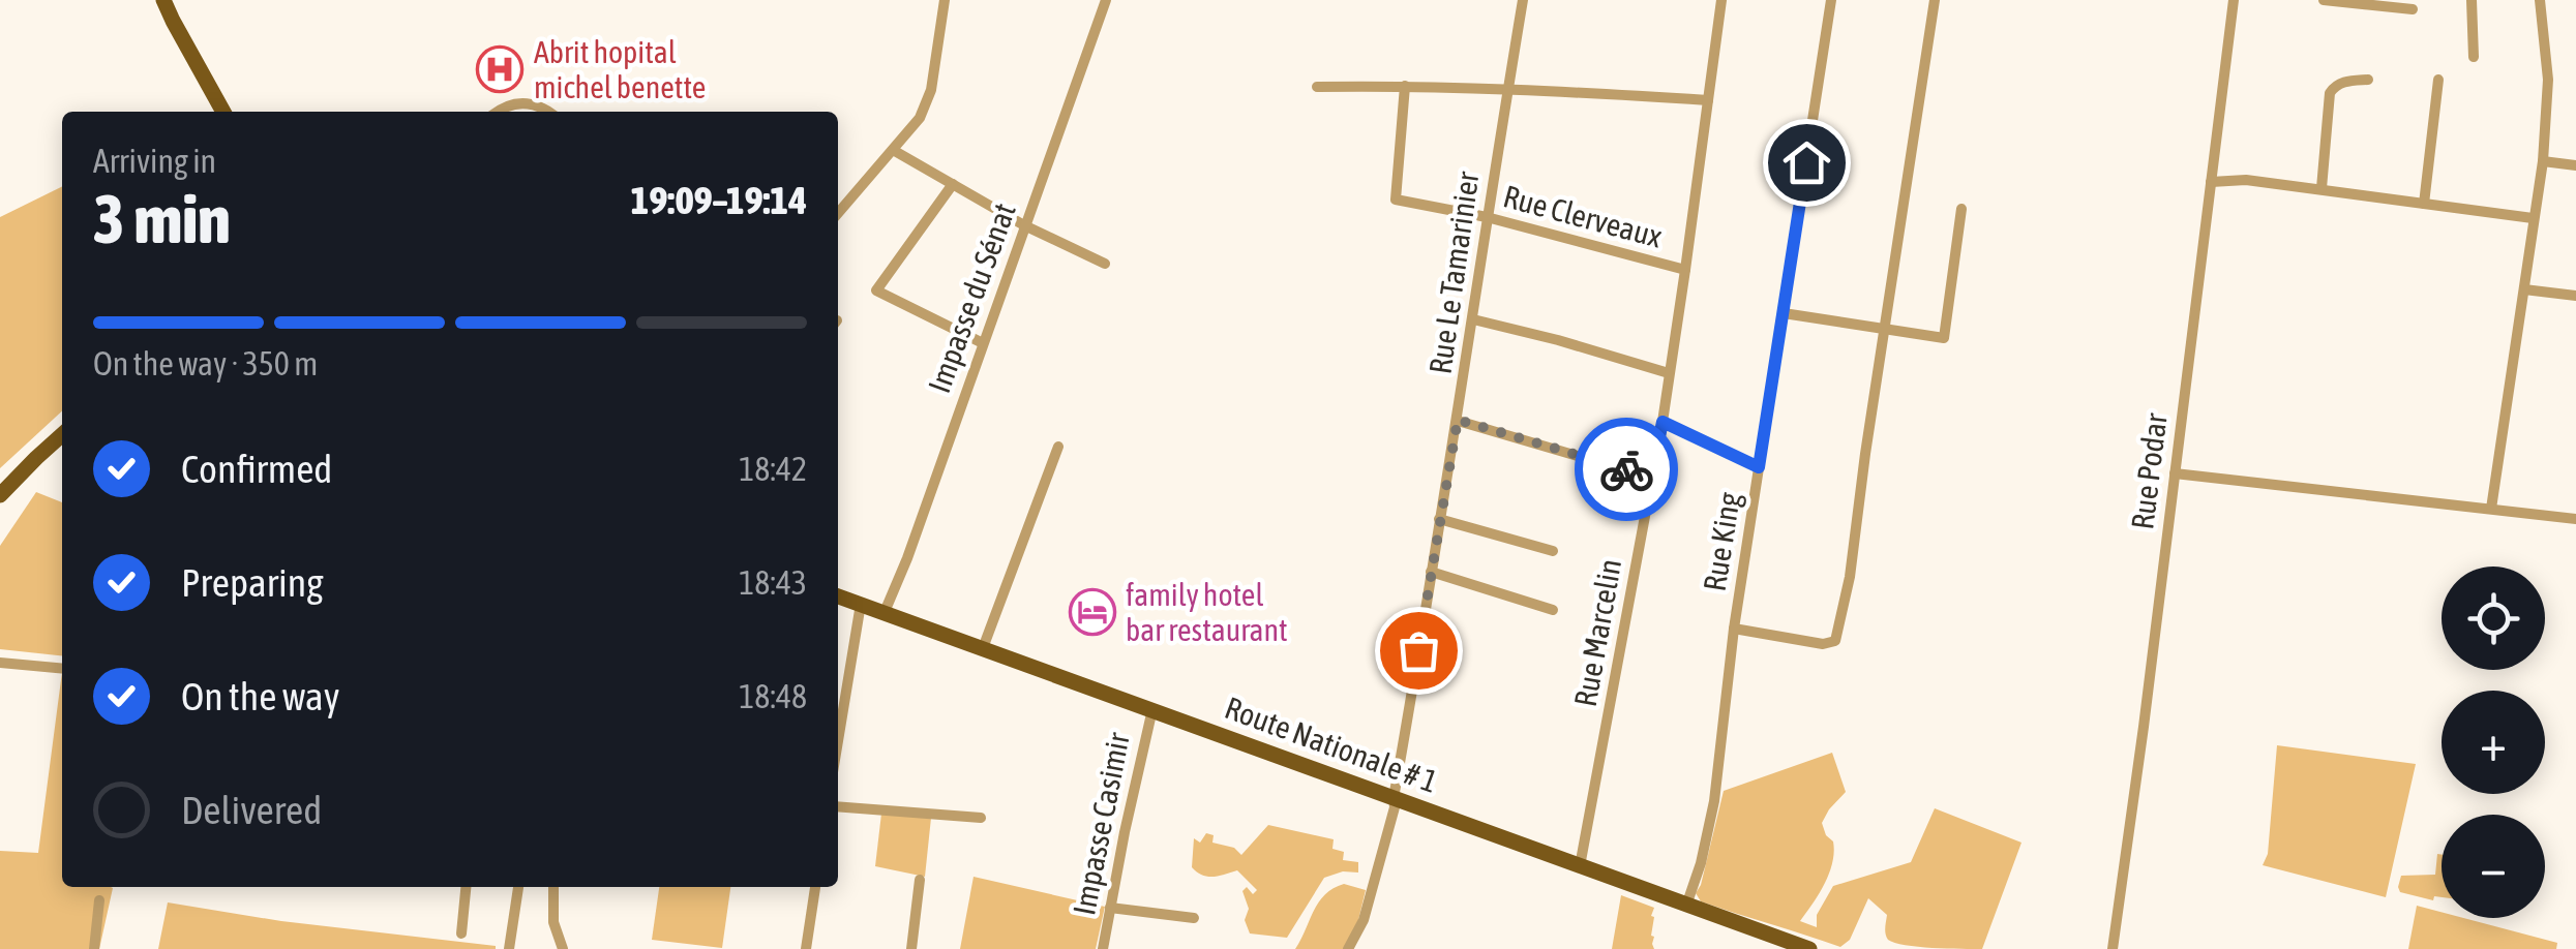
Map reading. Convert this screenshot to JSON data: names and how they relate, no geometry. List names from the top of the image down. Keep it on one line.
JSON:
{"streets":{"main road":["Route Nationale # 1"],"street":["Rue Clerveaux","Rue Le Tamarinier","Impasse du Sénat","Rue Podar","Rue King","Rue Marcelin","Impasse Casimir"]},"crossings":[["Rue Clerveaux","Rue Le Tamarinier"],["Rue Clerveaux","Rue Marcelin"],["Rue Le Tamarinier","Route Nationale # 1"],["Impasse du Sénat","Route Nationale # 1"],["Rue King","Route Nationale # 1"],["Rue Marcelin","Route Nationale # 1"],["Route Nationale # 1","Impasse Casimir"]],"places":{"hospital":["Abrit hopital michel benette"],"hotel":["family hotel bar restaurant"]},"page":{"heading":["3 min","Arriving in","19:09–19:14"],"bar":"On the way · 350 m","list":[["Confirmed","18:42"],["Preparing","18:43"],["On the way","18:48"],"Delivered"],"map_buttons":["+","−"]}}
